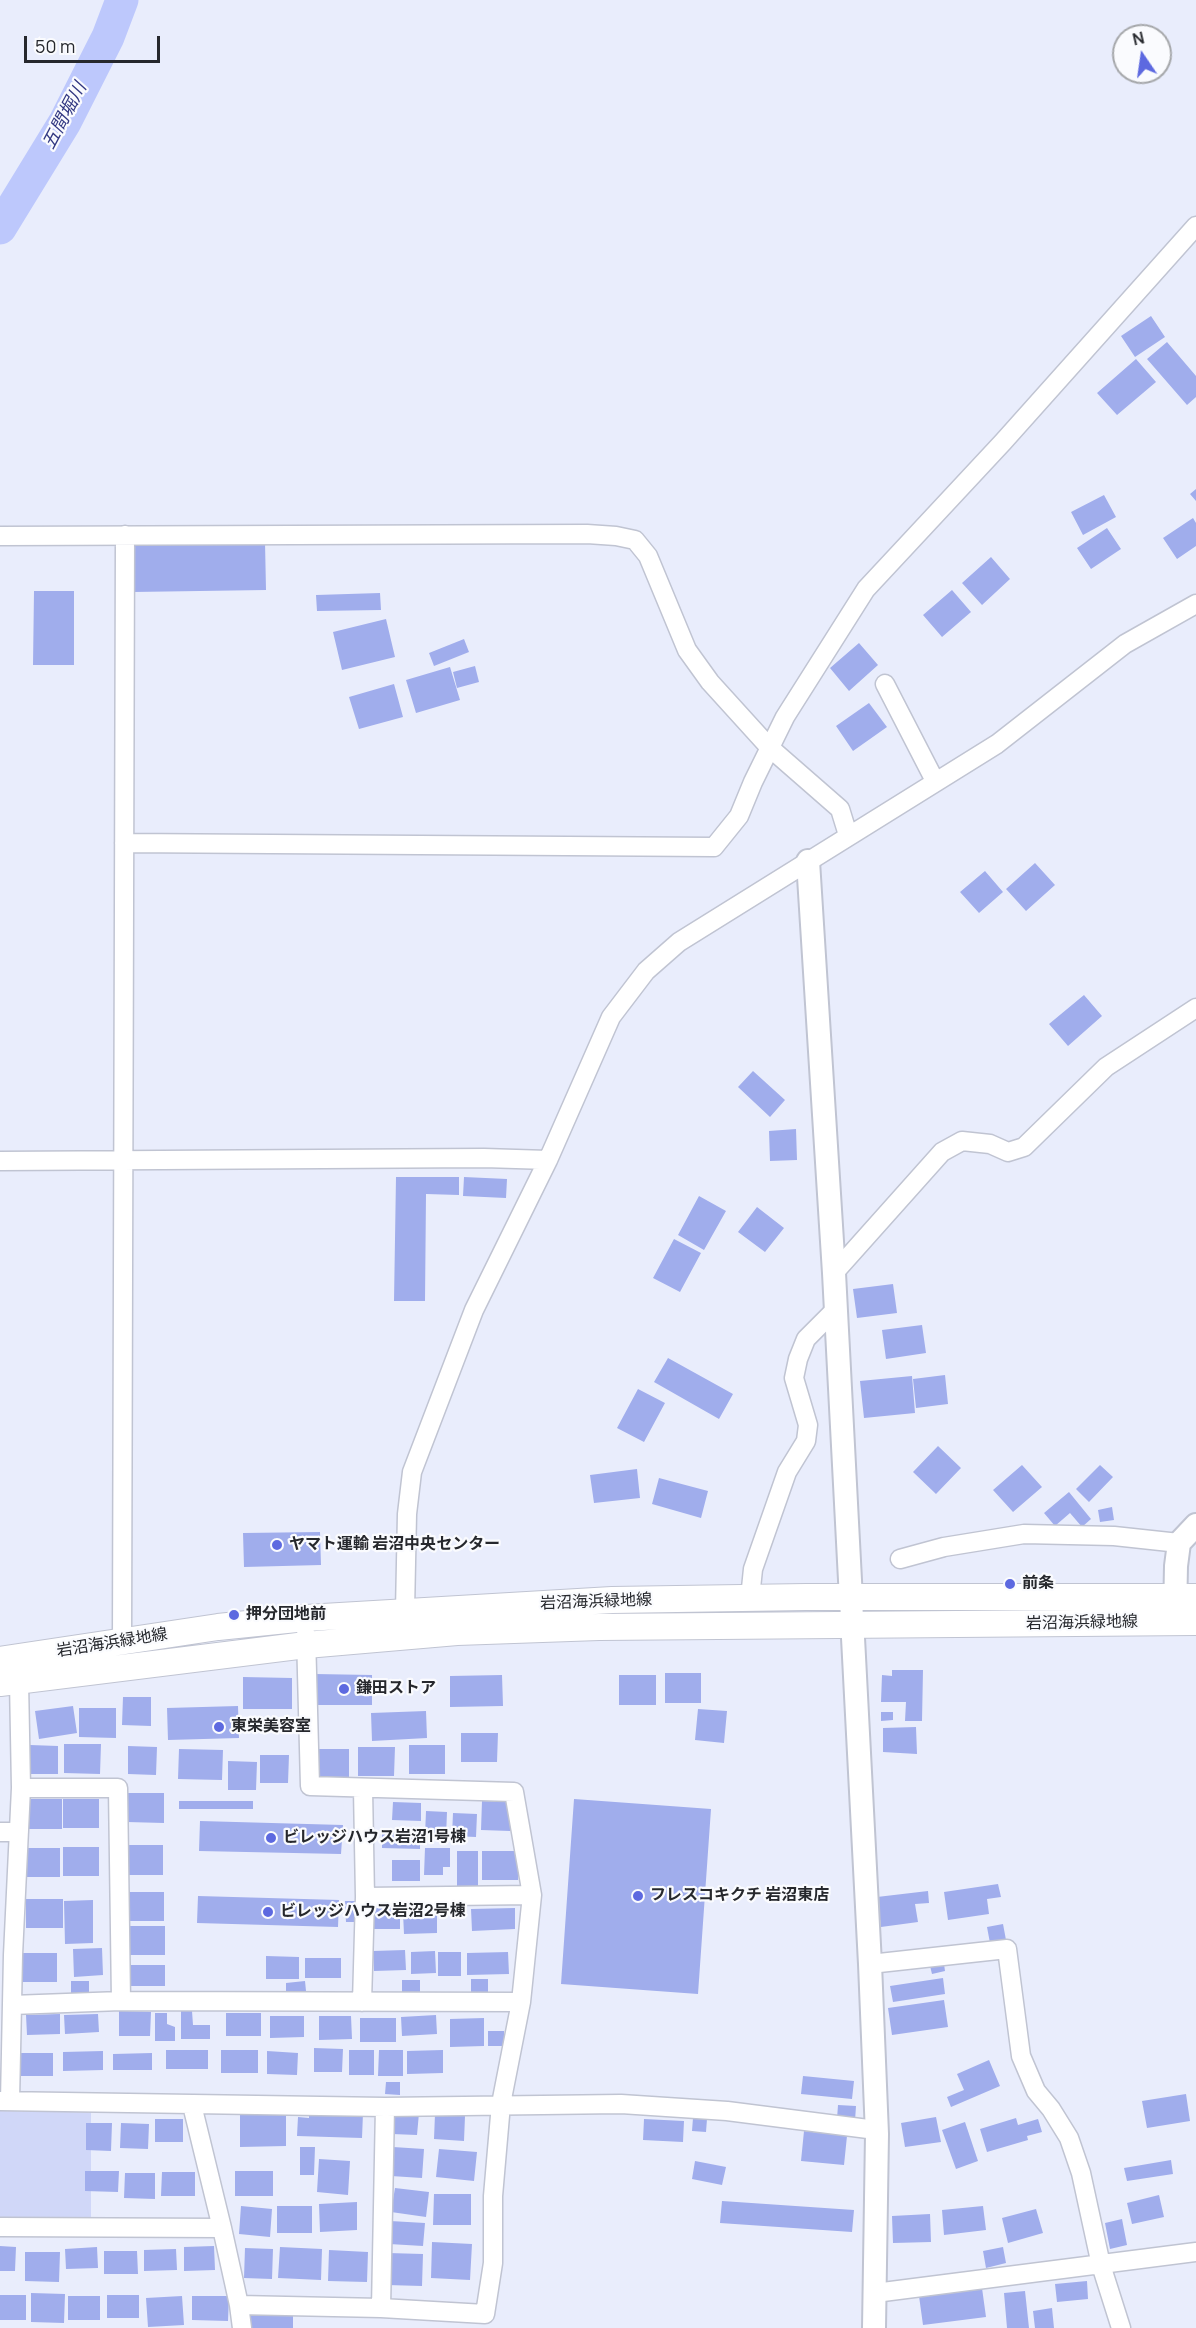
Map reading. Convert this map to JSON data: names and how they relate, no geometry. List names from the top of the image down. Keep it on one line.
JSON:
{"streets":{"main road":["岩沼海浜緑地線"]},"water":["五間堀川"],"places":["ヤマト運輸 岩沼中央センター","前条","押分団地前","鎌田ストア","東栄美容室","ビレッジハウス岩沼1号棟","フレスコキクチ 岩沼東店","ビレッジハウス岩沼2号棟"],"scale_bar":"50 m","north":"top"}
